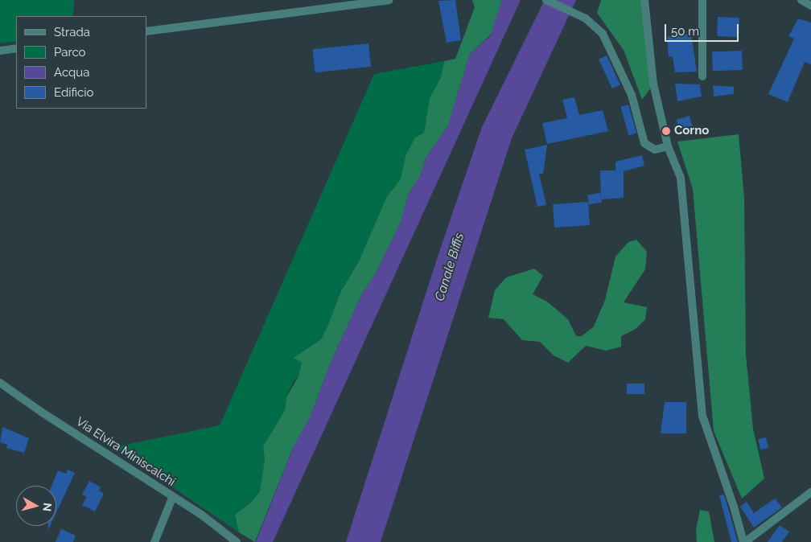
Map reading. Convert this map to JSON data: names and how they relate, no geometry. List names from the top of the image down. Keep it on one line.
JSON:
{"streets":{"street":["Via Elvira Miniscalchi"]},"water":["Canale Biffis"],"places":["Corno"],"legend":["Strada","Parco","Acqua","Edificio"],"scale_bar":"50 m","north":"right"}
